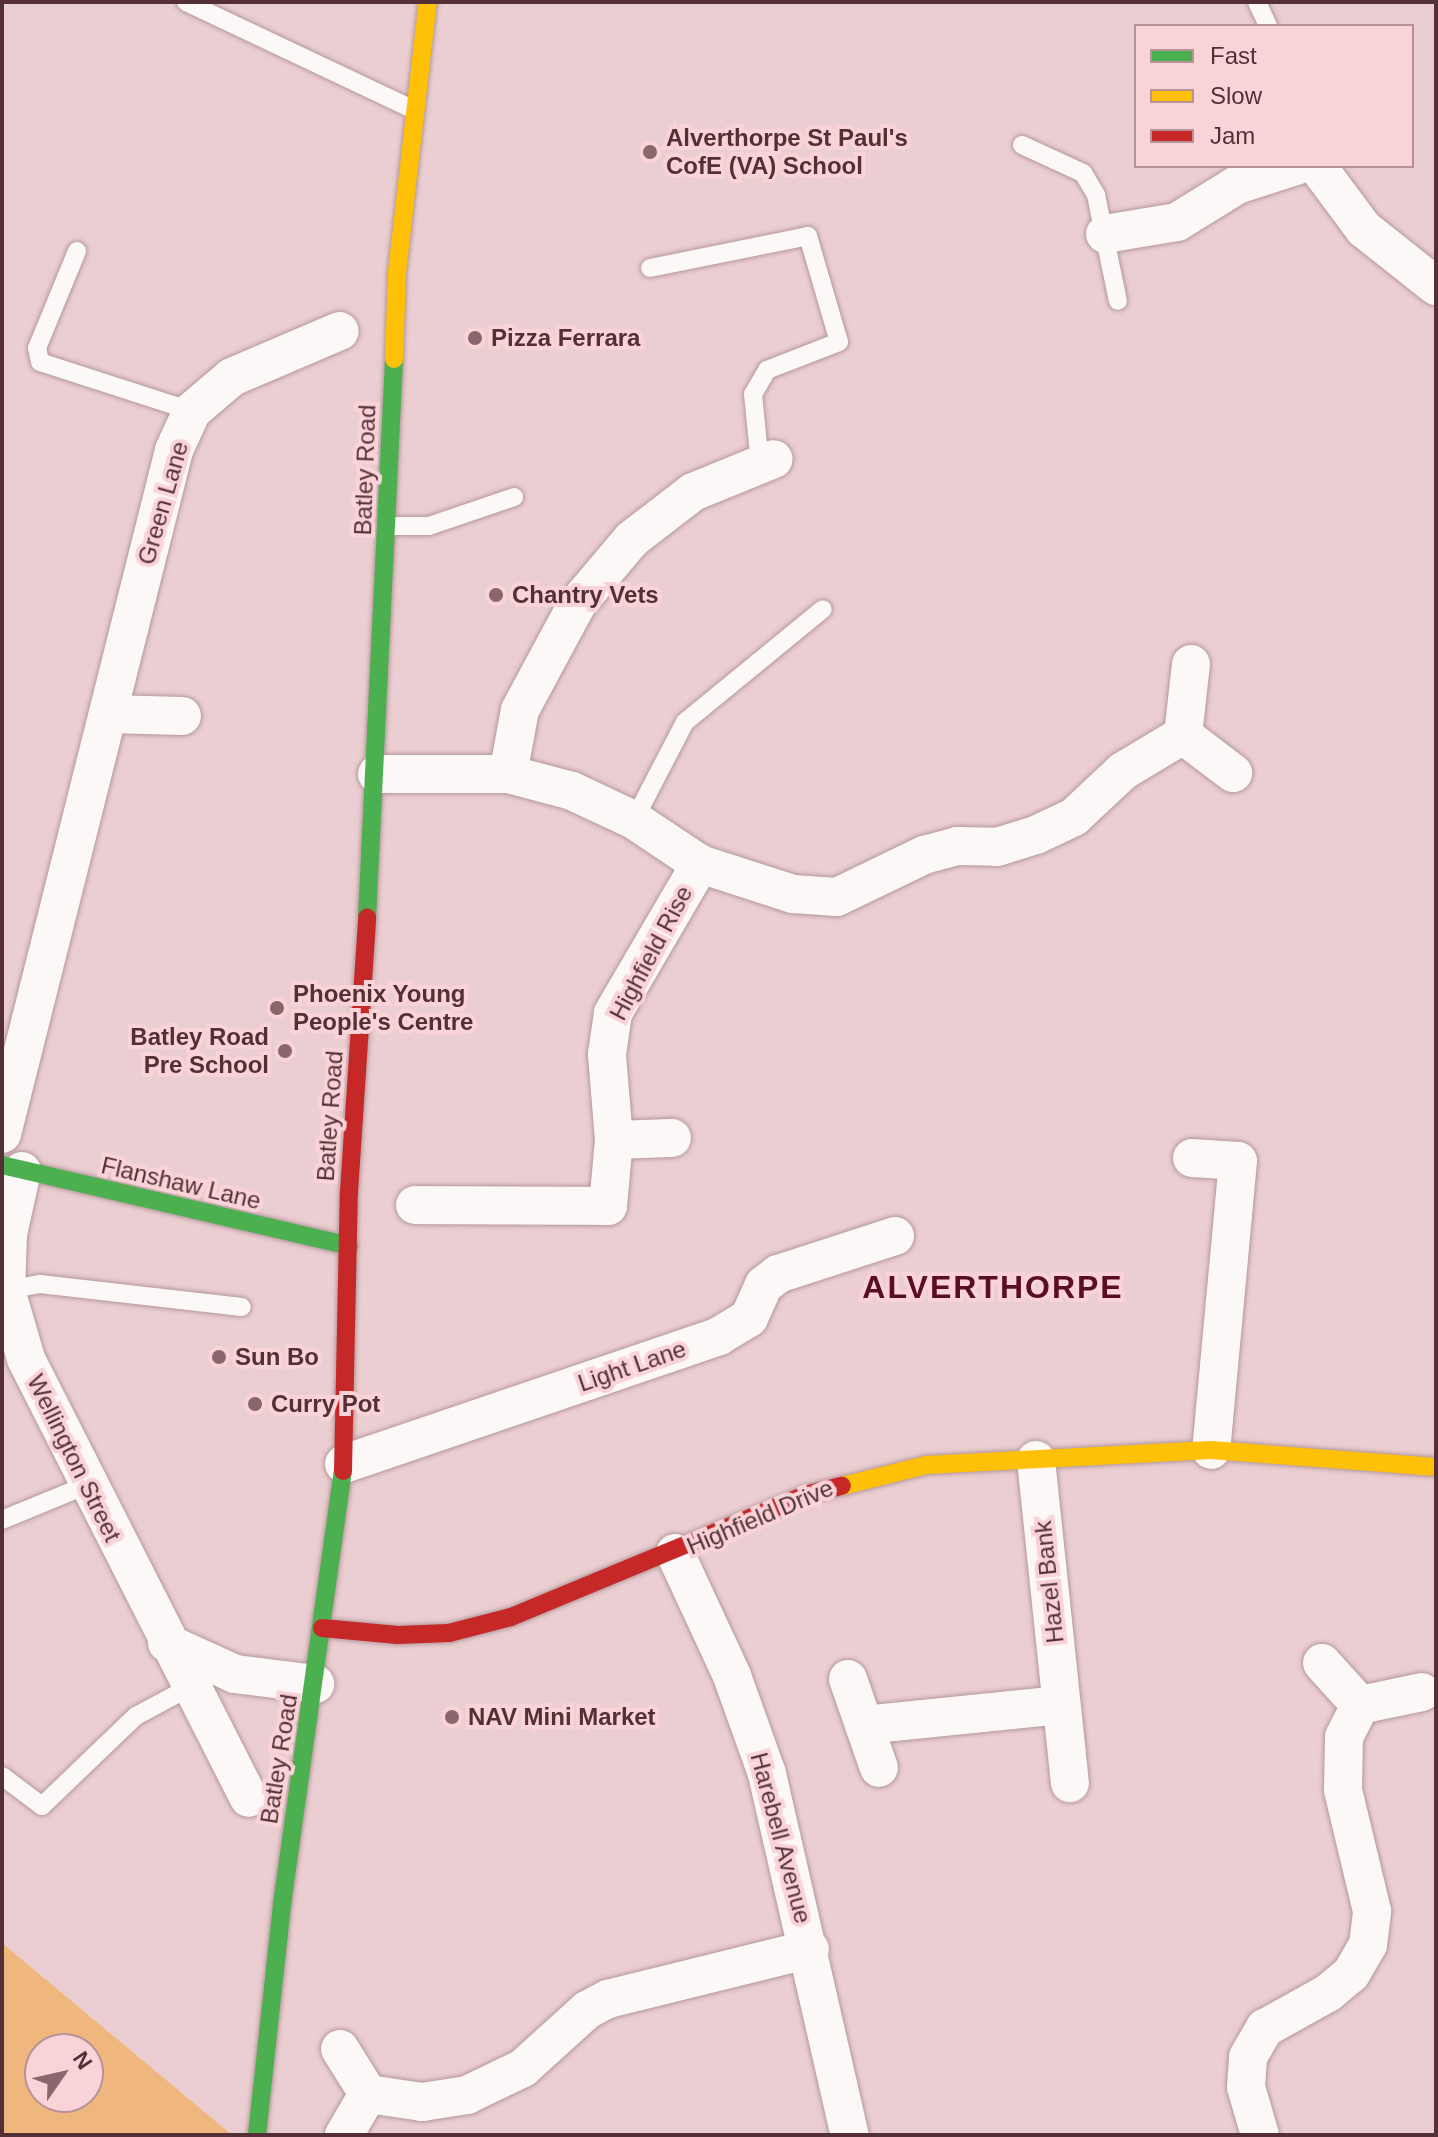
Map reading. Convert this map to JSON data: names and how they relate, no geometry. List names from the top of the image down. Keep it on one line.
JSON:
{"streets":{"street":["Batley Road","Green Lane","Highfield Rise","Flanshaw Lane","Light Lane","Wellington Street","Highfield Drive","Hazel Bank","Harebell Avenue"]},"crossings":[["Batley Road","Highfield Rise"],["Batley Road","Flanshaw Lane"],["Batley Road","Light Lane"],["Batley Road","Highfield Drive"],["Flanshaw Lane","Wellington Street"],["Highfield Drive","Hazel Bank"],["Highfield Drive","Harebell Avenue"]],"districts":["ALVERTHORPE"],"places":["Alverthorpe St Paul's CofE (VA) School","Pizza Ferrara","Chantry Vets","Phoenix Young People's Centre","Batley Road Pre School","Sun Bo","Curry Pot","NAV Mini Market"],"legend":["Fast","Slow","Jam"],"north":"top right"}
